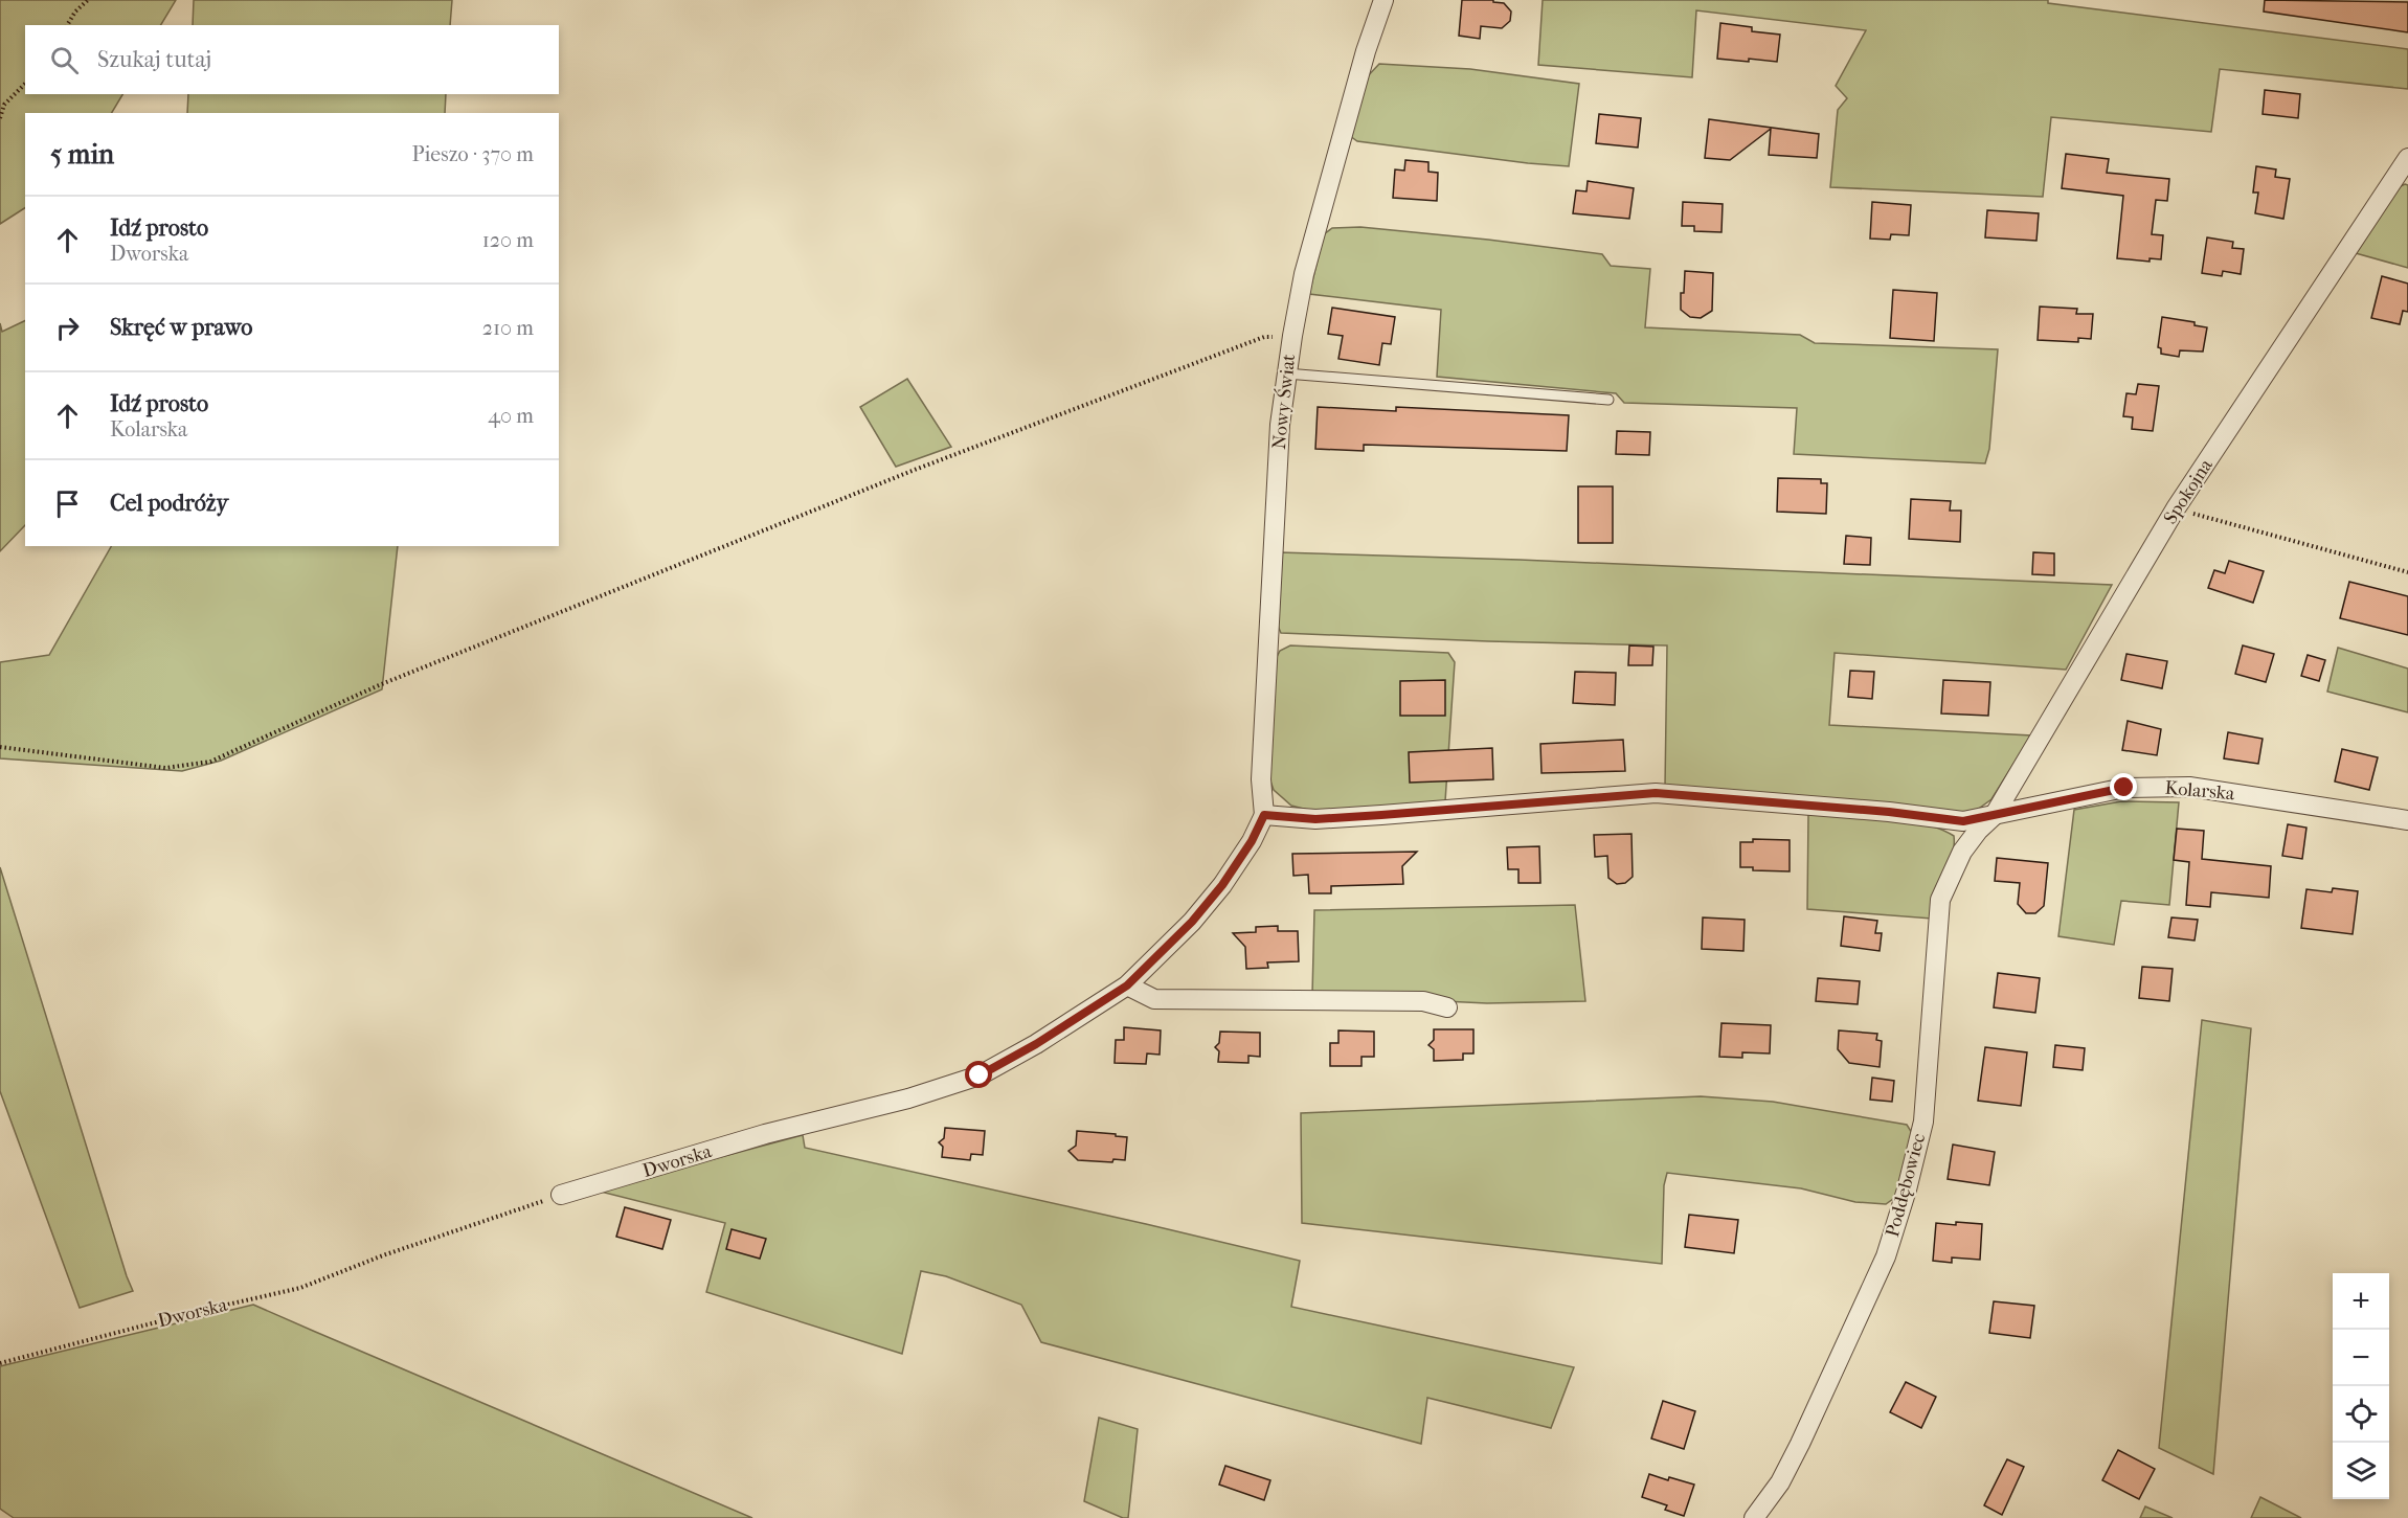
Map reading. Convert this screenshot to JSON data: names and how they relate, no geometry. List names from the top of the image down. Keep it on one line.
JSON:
{"streets":{"street":["Nowy Świat","Spokojna","Kolarska","Dworska","Poddębowiec"]},"crossings":[["Nowy Świat","Kolarska"],["Nowy Świat","Dworska"],["Spokojna","Kolarska"],["Spokojna","Poddębowiec"],["Kolarska","Dworska"]],"page":{"search":"Szukaj tutaj","heading":["5 min","Pieszo · 370 m"],"list":[["Idź prosto","Dworska","120 m"],["Skręć w prawo","210 m"],["Idź prosto","Kolarska","40 m"],"Cel podróży"],"map_buttons":["+","−"]}}
